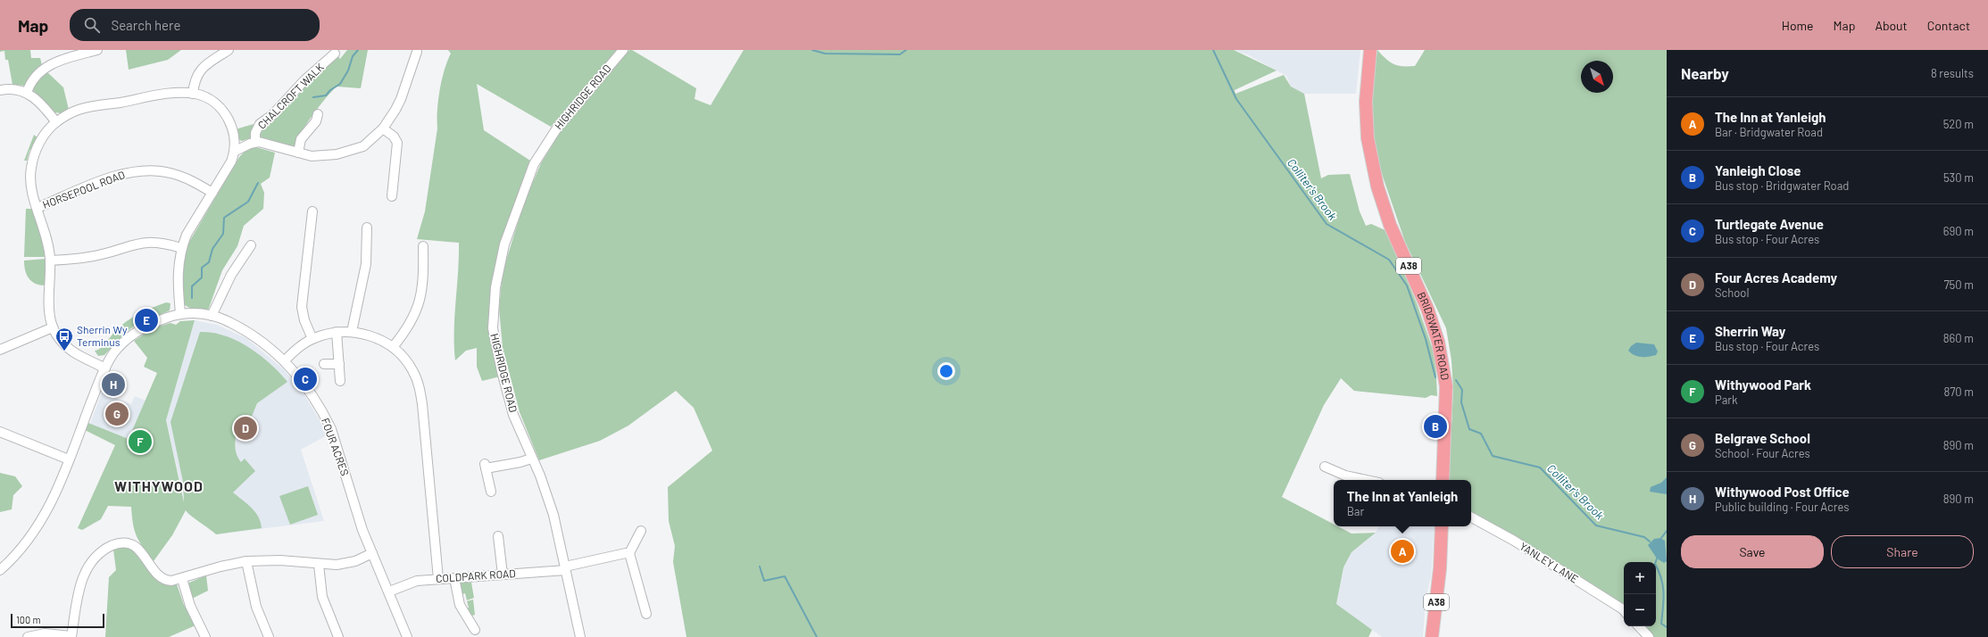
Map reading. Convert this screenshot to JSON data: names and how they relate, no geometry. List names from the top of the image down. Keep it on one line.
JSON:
{"streets":{"highway":["A38","BRIDGWATER ROAD"],"street":["CHALCROFT WALK","HIGHRIDGE ROAD","HORSEPOOL ROAD","FOUR ACRES","YANLEY LANE","COLDPARK ROAD"]},"crossings":[["HIGHRIDGE ROAD","COLDPARK ROAD"],["FOUR ACRES","COLDPARK ROAD"]],"districts":["WITHYWOOD"],"water":["Colliter's Brook"],"places":{"bus stop":["Sherrin Wy Terminus"]},"scale_bar":"100 m","north":"bottom right","page":{"header":"Map","search":"Search here","nav":["Home","Map","About","Contact"],"heading":["Nearby","8 results"],"list":[{"mark":"A","name":"The Inn at Yanleigh","note":"Bar · Bridgwater Road","value":"520 m"},{"mark":"B","name":"Yanleigh Close","note":"Bus stop · Bridgwater Road","value":"530 m"},{"mark":"C","name":"Turtlegate Avenue","note":"Bus stop · Four Acres","value":"690 m"},{"mark":"D","name":"Four Acres Academy","note":"School","value":"750 m"},{"mark":"E","name":"Sherrin Way","note":"Bus stop · Four Acres","value":"860 m"},{"mark":"F","name":"Withywood Park","note":"Park","value":"870 m"},{"mark":"G","name":"Belgrave School","note":"School · Four Acres","value":"890 m"},{"mark":"H","name":"Withywood Post Office","note":"Public building · Four Acres","value":"890 m"}],"pins":["E","C","H","G","B","D","F","A"],"popup":["The Inn at Yanleigh","Bar"],"buttons":["Save","Share"],"map_buttons":["+","−"],"scale":"100 m"}}
